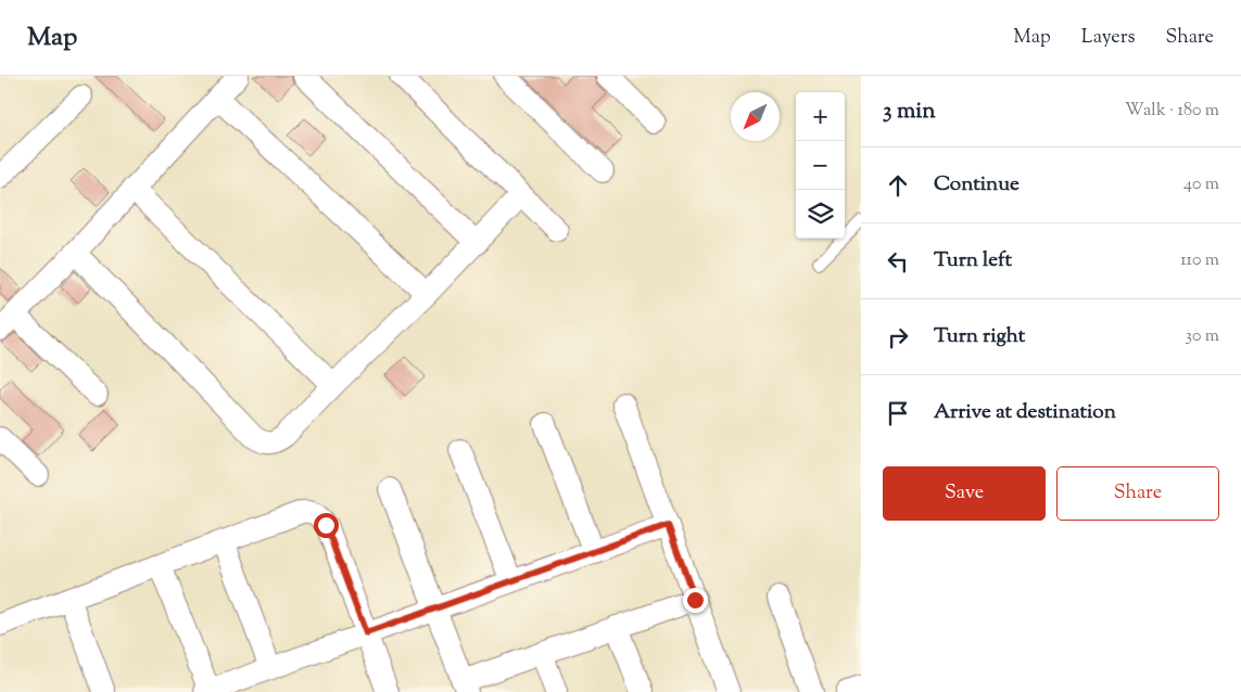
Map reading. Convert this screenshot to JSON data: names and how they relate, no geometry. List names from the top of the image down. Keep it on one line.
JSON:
{"north":"bottom left","page":{"header":"Map","nav":["Map","Layers","Share"],"heading":["3 min","Walk · 180 m"],"map_buttons":["+","−"],"list":[["Continue","40 m"],["Turn left","110 m"],["Turn right","30 m"],"Arrive at destination"],"buttons":["Save","Share"]}}
